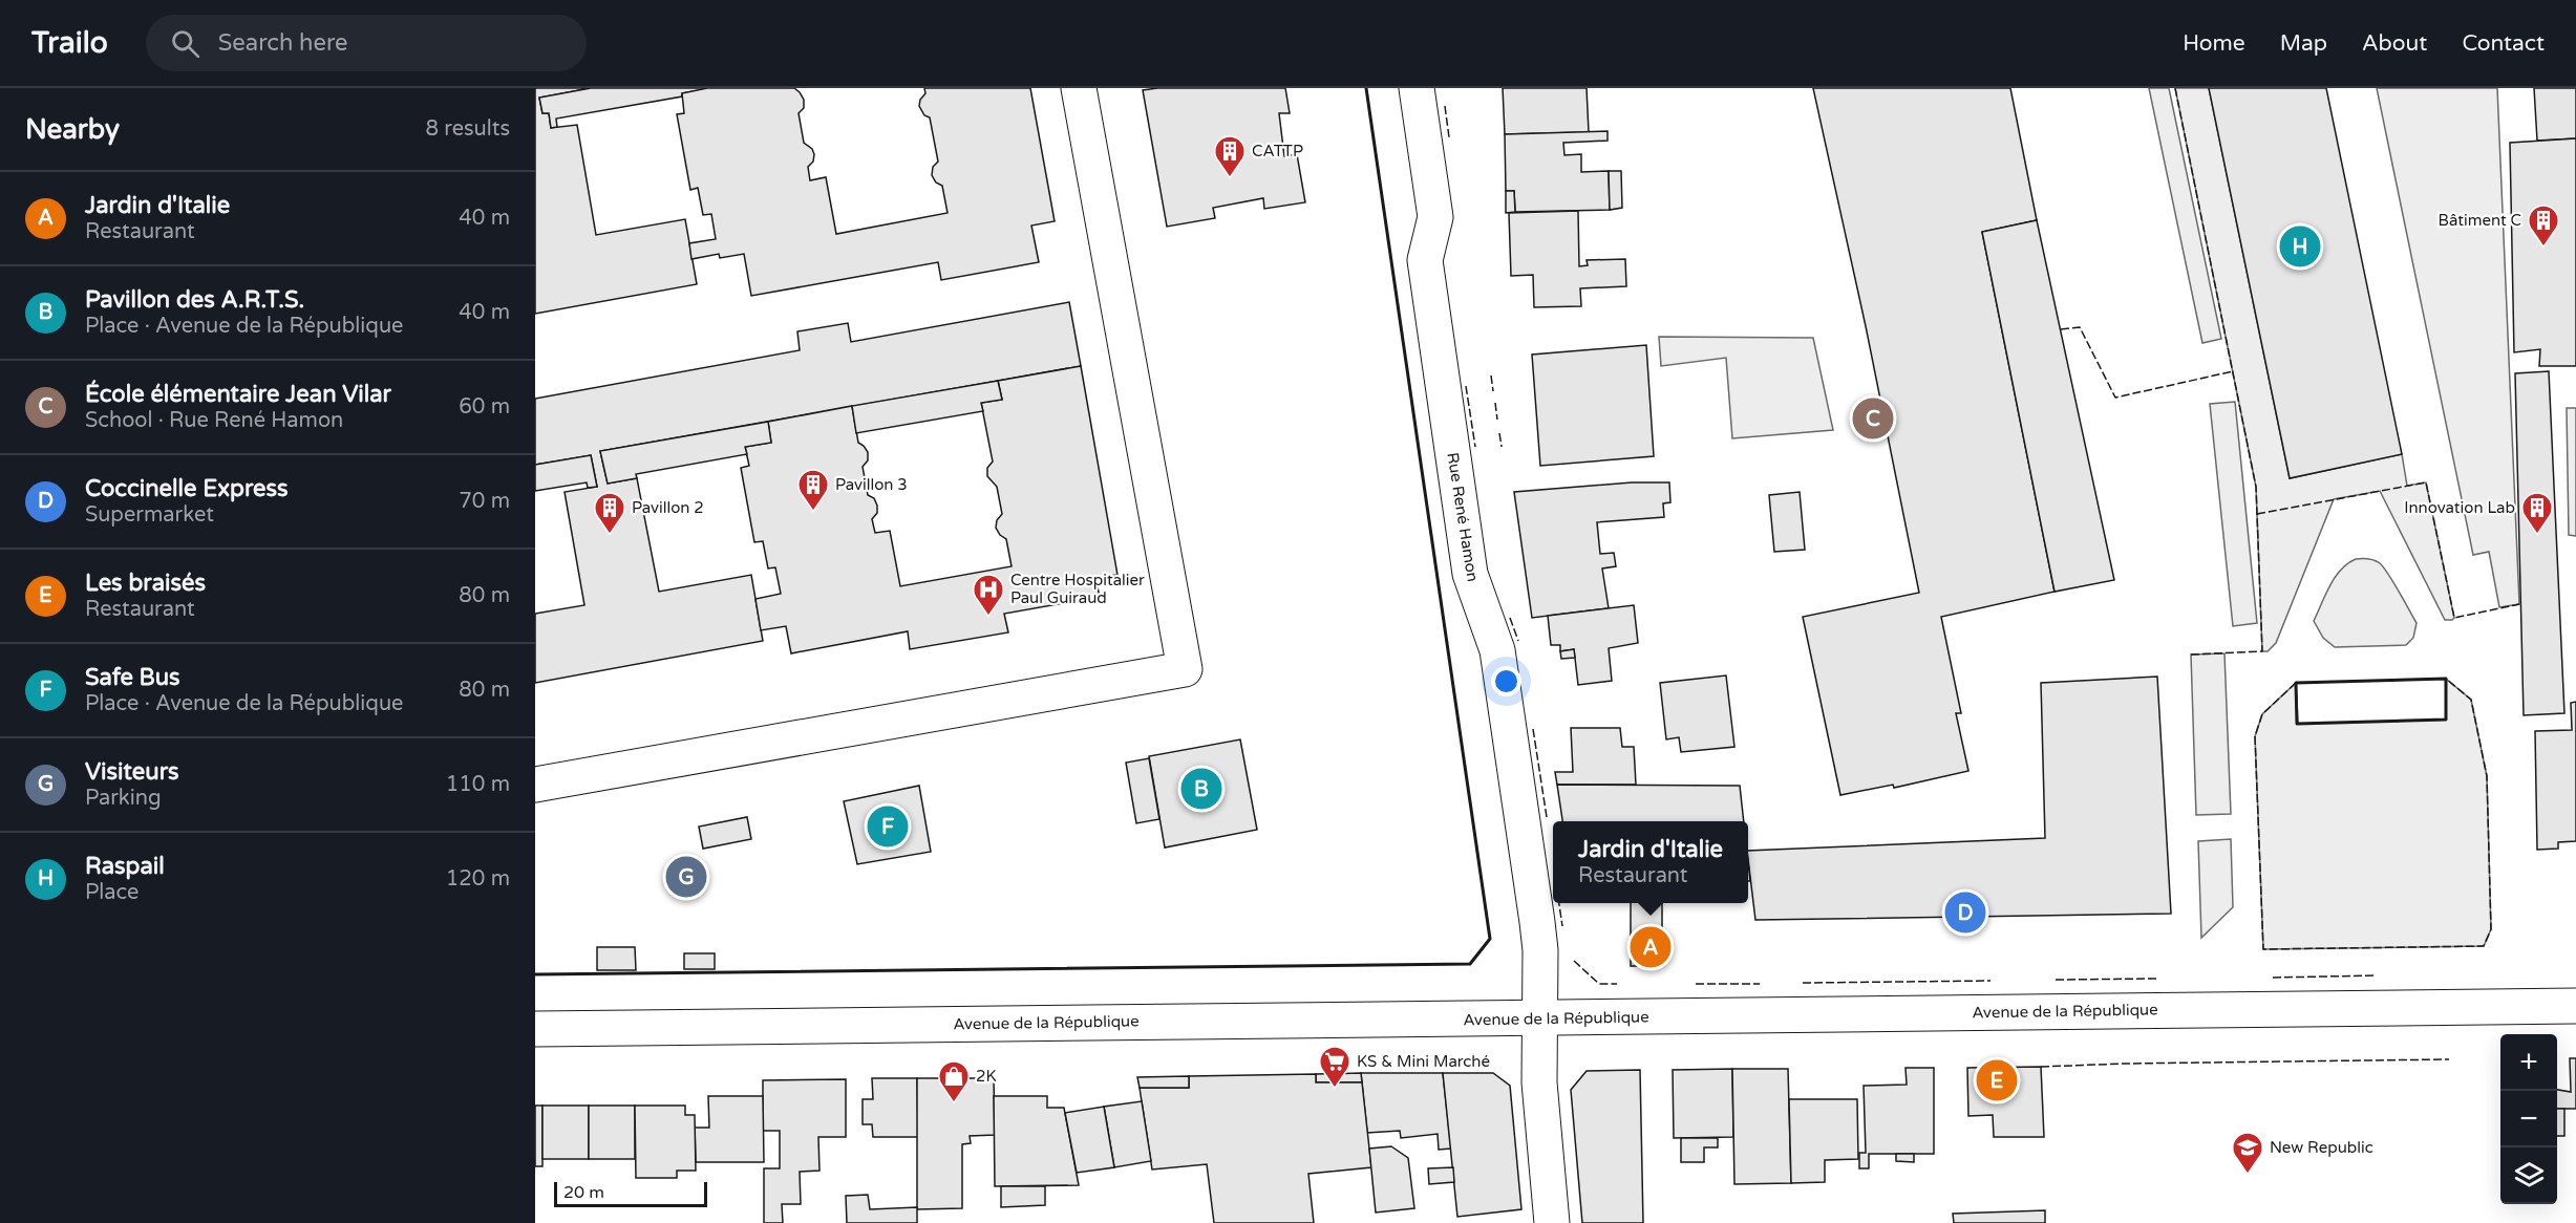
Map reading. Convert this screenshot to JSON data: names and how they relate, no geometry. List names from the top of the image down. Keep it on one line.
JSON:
{"streets":{"main road":["Rue René Hamon","Avenue de la République"]},"crossings":[["Rue René Hamon","Avenue de la République"]],"places":{"building":["CATTP","Bâtiment C","Pavillon 3","Pavillon 2","Innovation Lab"],"hospital":["Centre Hospitalier Paul Guiraud"],"supermarket":["KS & Mini Marché"],"shop":["2K"],"school or university":["New Republic"]},"scale_bar":"20 m","page":{"header":"Trailo","search":"Search here","nav":["Home","Map","About","Contact"],"heading":["Nearby","8 results"],"list":[{"mark":"A","name":"Jardin d'Italie","note":"Restaurant","value":"40 m"},{"mark":"B","name":"Pavillon des A.R.T.S.","note":"Place · Avenue de la République","value":"40 m"},{"mark":"C","name":"École élémentaire Jean Vilar","note":"School · Rue René Hamon","value":"60 m"},{"mark":"D","name":"Coccinelle Express","note":"Supermarket","value":"70 m"},{"mark":"E","name":"Les braisés","note":"Restaurant","value":"80 m"},{"mark":"F","name":"Safe Bus","note":"Place · Avenue de la République","value":"80 m"},{"mark":"G","name":"Visiteurs","note":"Parking","value":"110 m"},{"mark":"H","name":"Raspail","note":"Place","value":"120 m"}],"pins":["H","C","B","F","G","D","A","E"],"popup":["Jardin d'Italie","Restaurant"],"map_buttons":["+","−"],"scale":"20 m"}}
